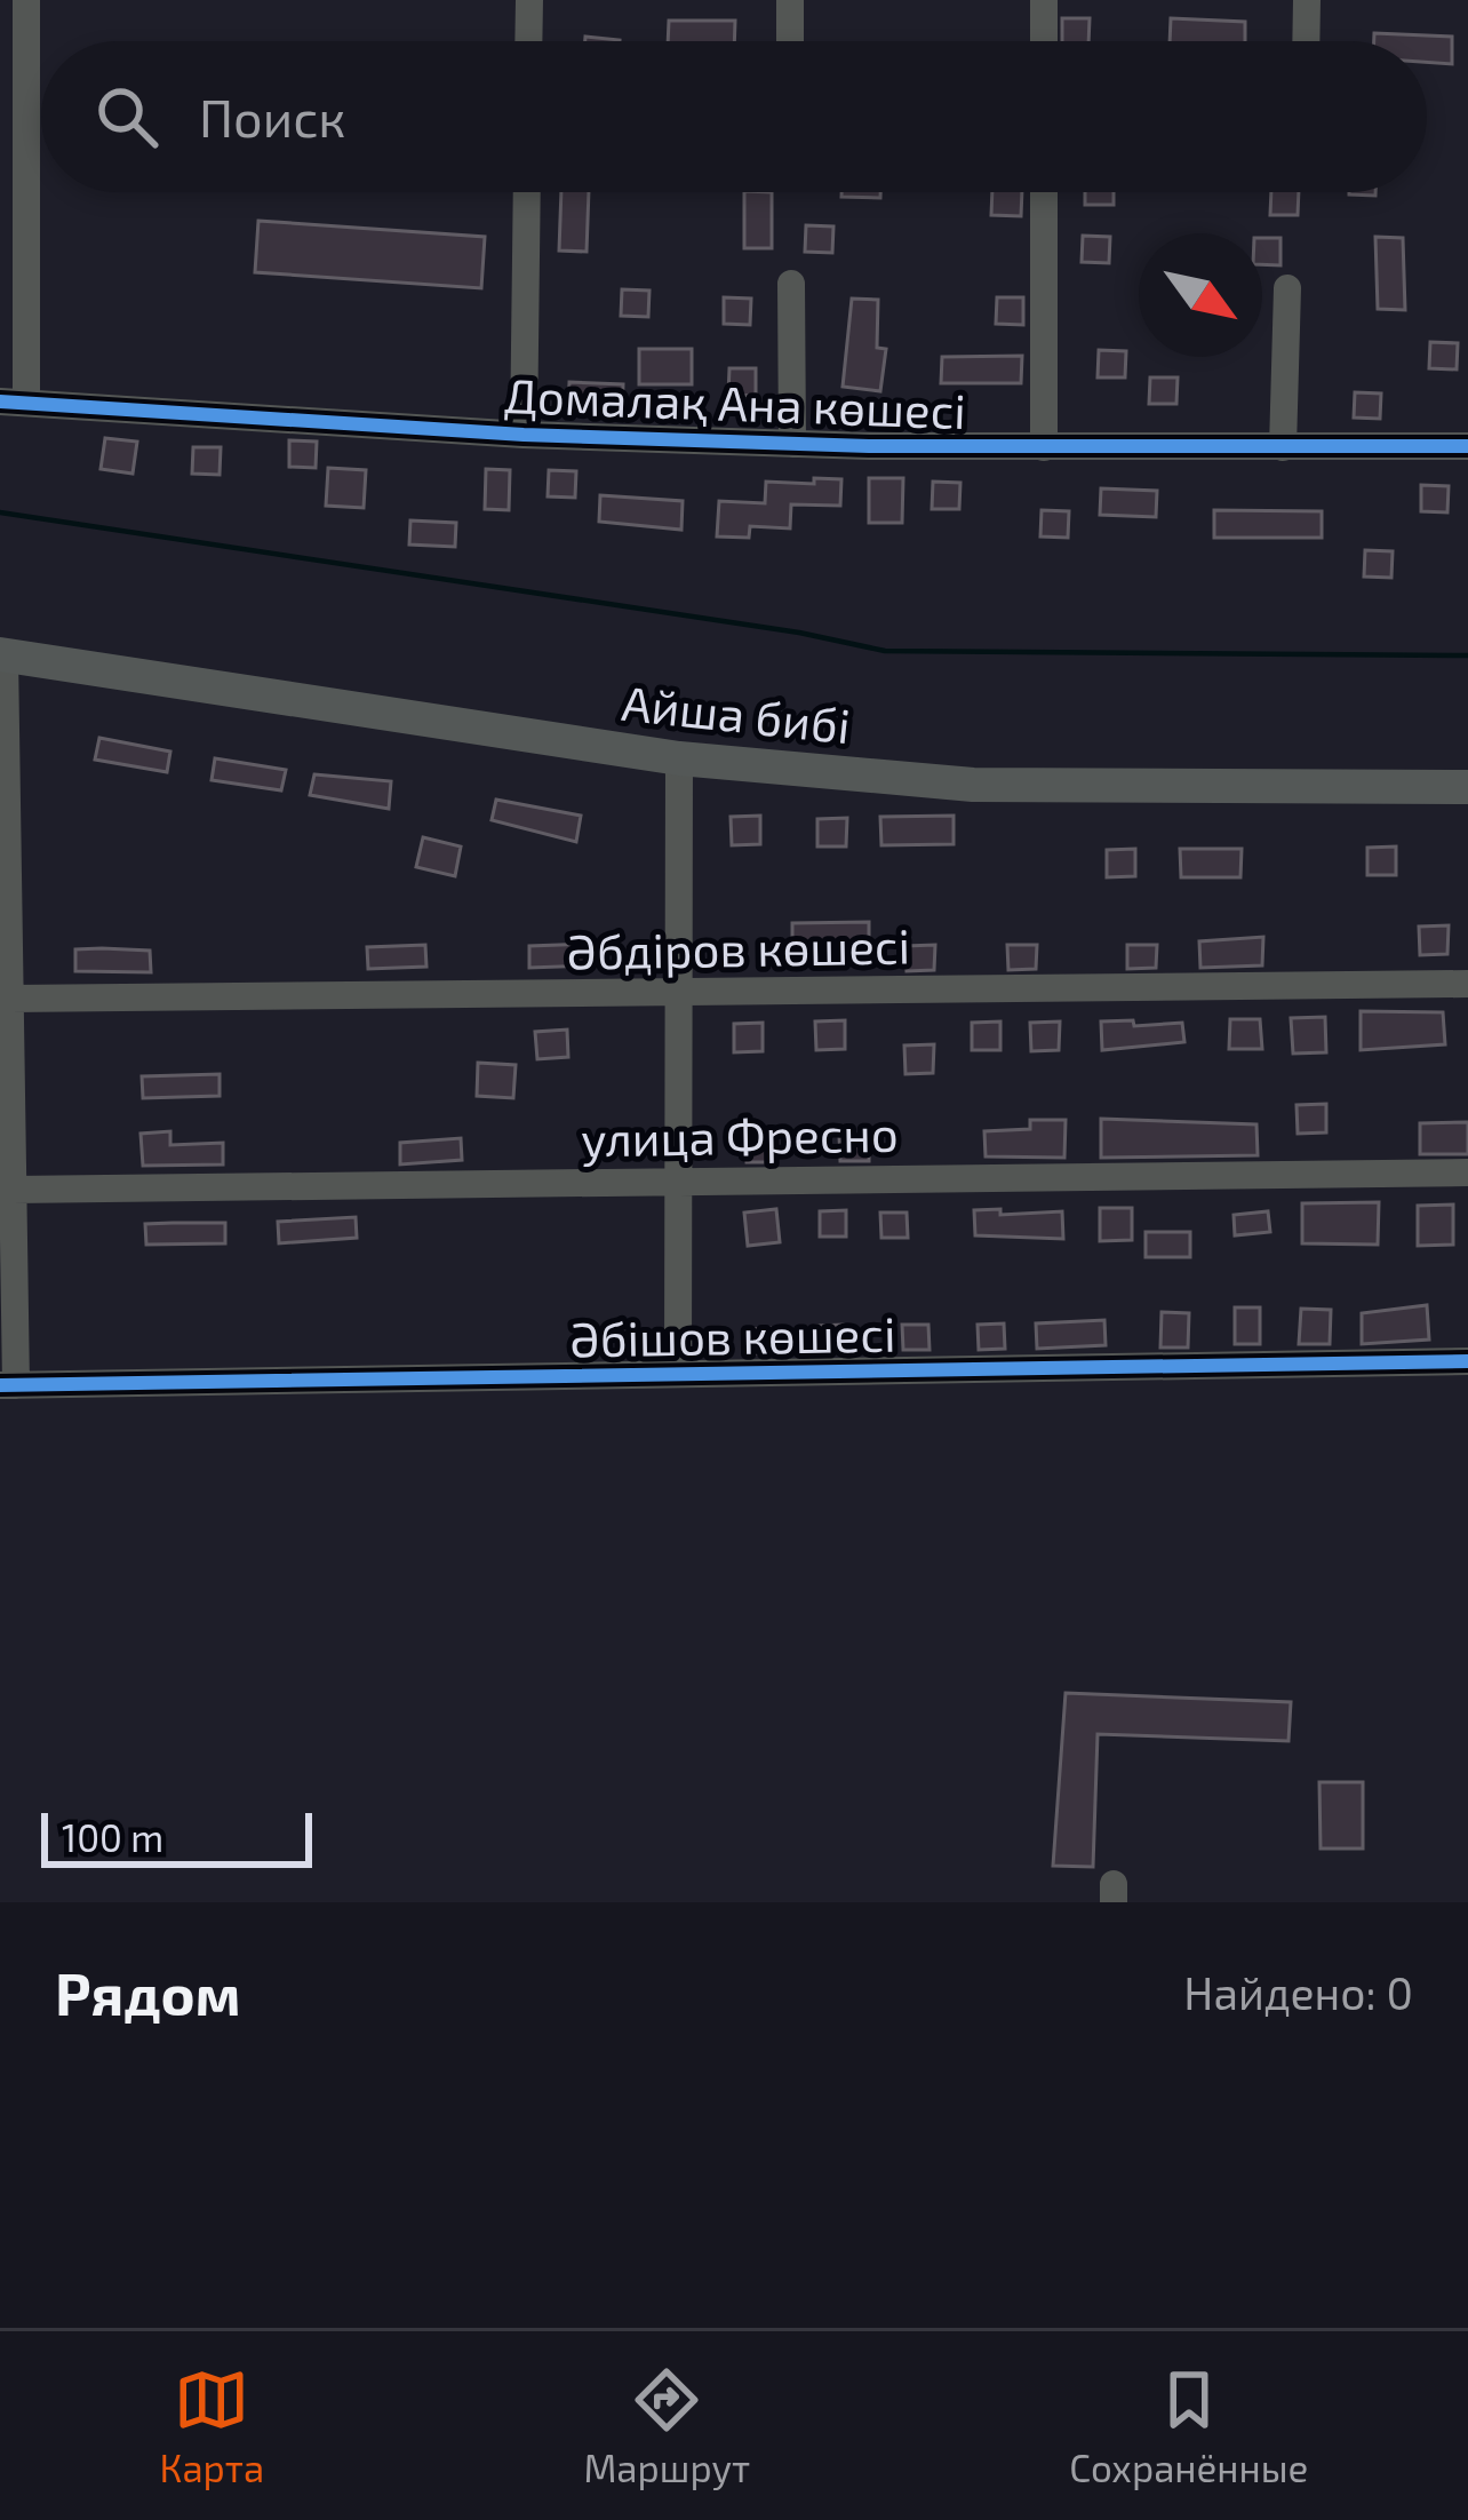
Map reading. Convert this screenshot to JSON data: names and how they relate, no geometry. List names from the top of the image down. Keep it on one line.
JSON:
{"streets":{"main road":["Айша бибі"],"street":["Домалақ Ана көшесі","Әбдіров көшесі","улица Фресно","Әбішов көшесі"]},"scale_bar":"100 m","north":"bottom right","page":{"search":"Поиск","scale":"100 m","heading":["Рядом","Найдено: 0"],"nav":["Карта","Маршрут","Сохранённые"]}}
